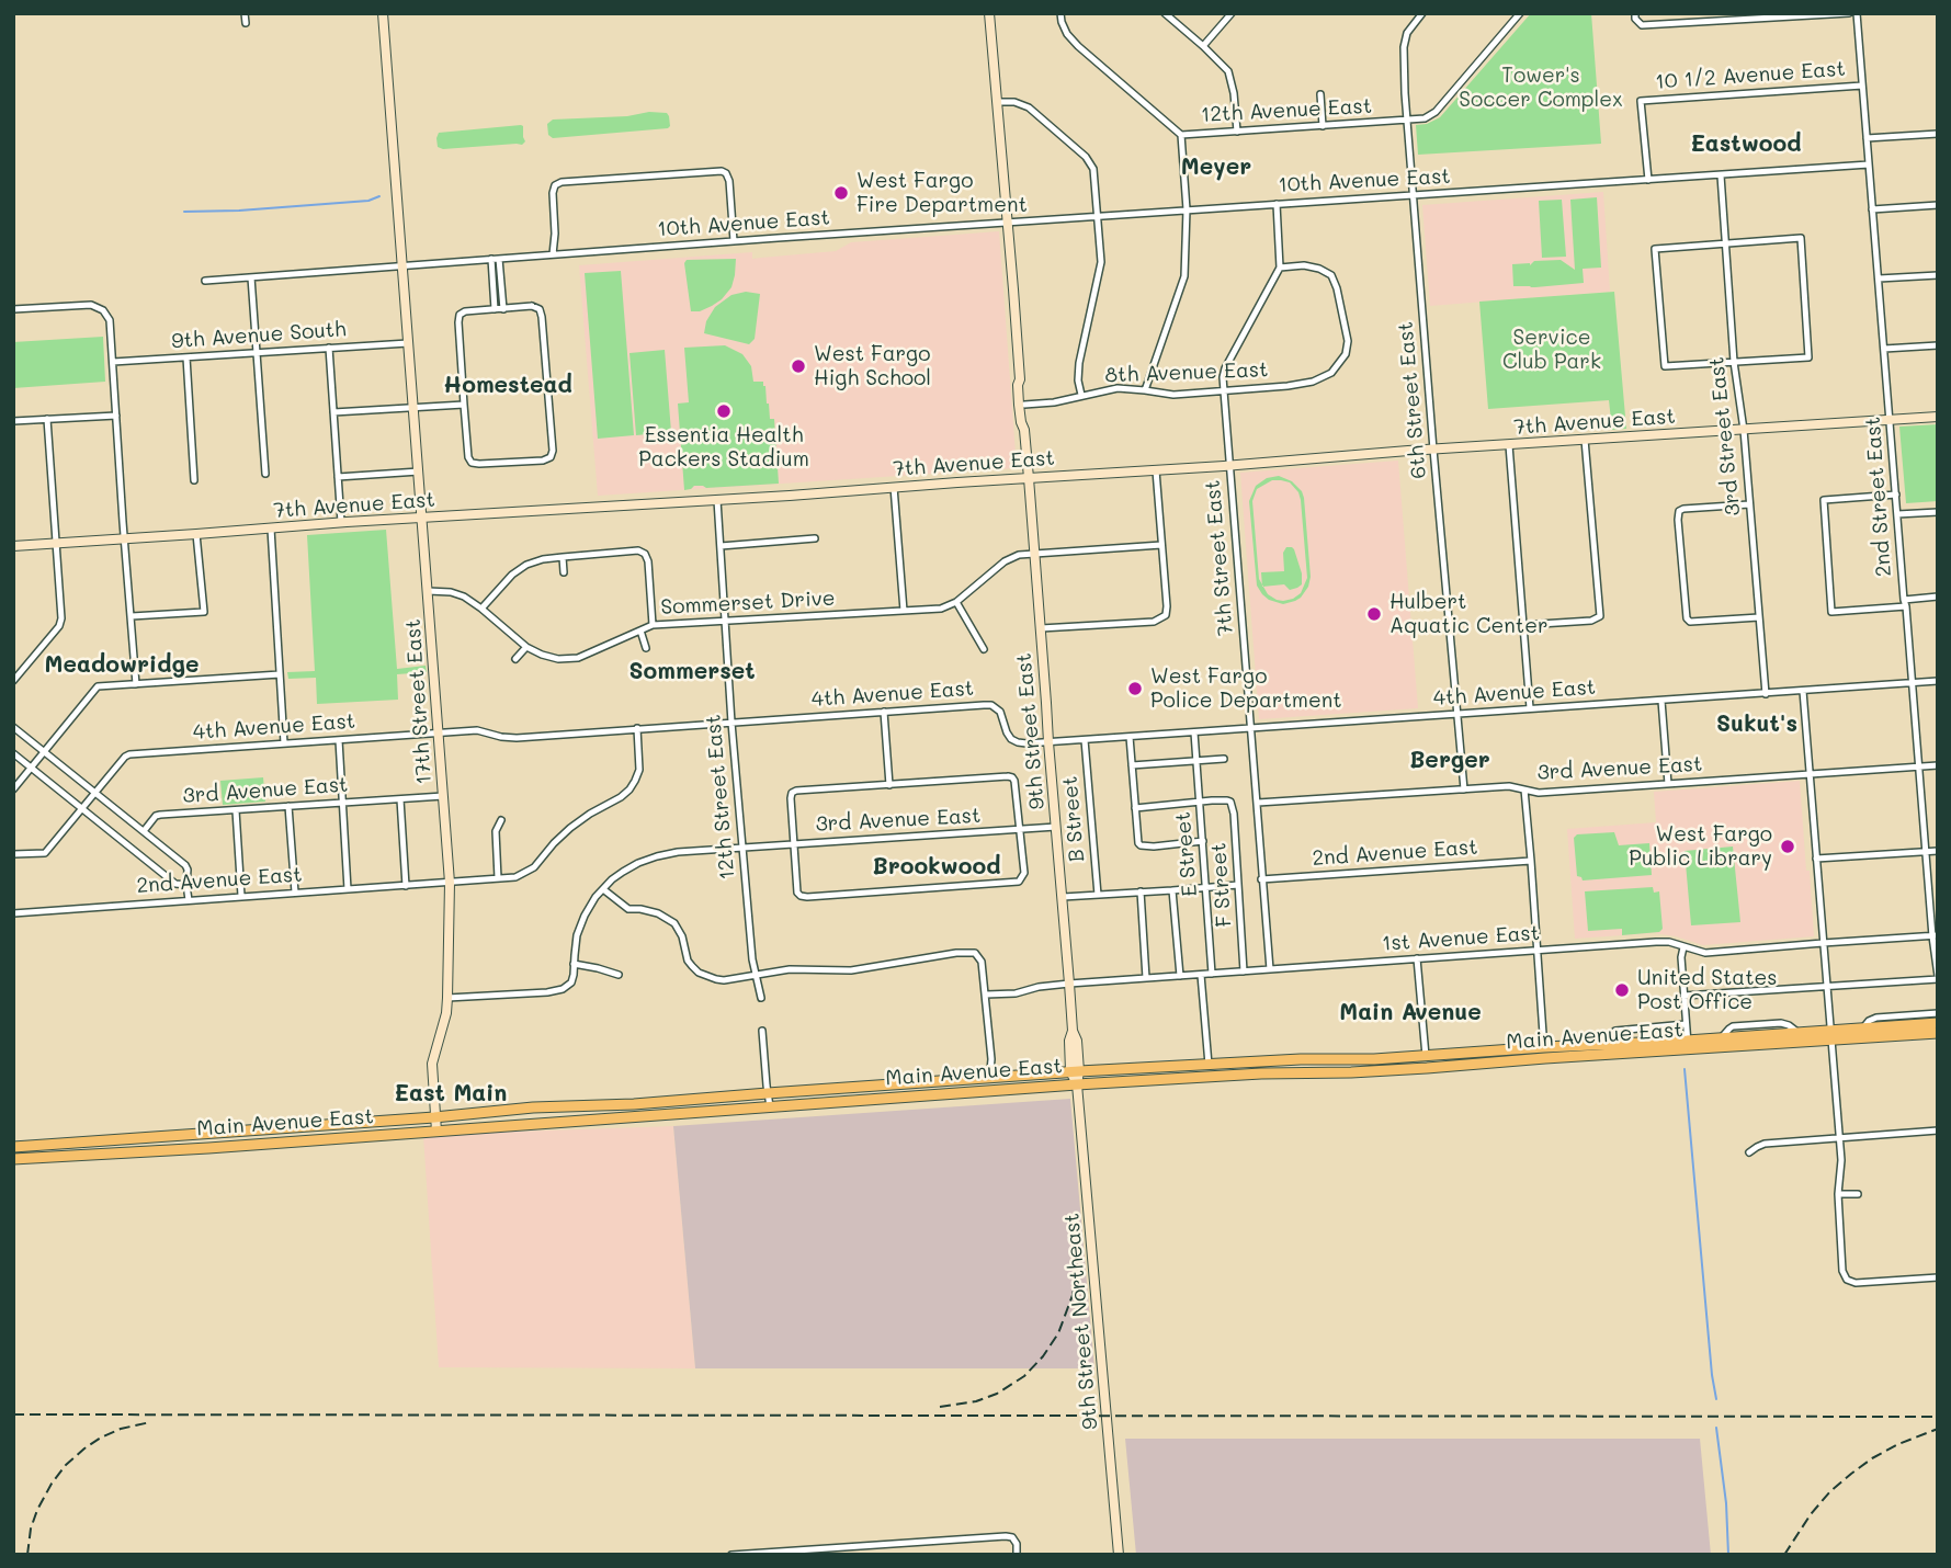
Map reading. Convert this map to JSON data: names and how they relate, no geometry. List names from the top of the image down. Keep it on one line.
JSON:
{"streets":{"main road":["Main Avenue East"],"street":["10 1/2 Avenue East","12th Avenue East","10th Avenue East","9th Avenue South","8th Avenue East","6th Street East","7th Avenue East","3rd Street East","2nd Street East","7th Street East","Sommerset Drive","4th Avenue East","17th Street East","9th Street East","3rd Avenue East","12th Street East","B Street","2nd Avenue East","E Street","F Street","1st Avenue East","9th Street Northeast"]},"crossings":[["10 1/2 Avenue East","10th Avenue East"],["10 1/2 Avenue East","2nd Street East"],["12th Avenue East","6th Street East"],["10th Avenue East","6th Street East"],["10th Avenue East","3rd Street East"],["10th Avenue East","2nd Street East"],["10th Avenue East","17th Street East"],["10th Avenue East","9th Street East"],["9th Avenue South","17th Street East"],["8th Avenue East","7th Street East"],["8th Avenue East","9th Street East"],["6th Street East","7th Avenue East"],["6th Street East","4th Avenue East"],["6th Street East","3rd Avenue East"],["7th Avenue East","3rd Street East"],["7th Avenue East","2nd Street East"],["7th Avenue East","7th Street East"],["7th Avenue East","17th Street East"],["7th Avenue East","9th Street East"],["7th Avenue East","12th Street East"],["3rd Street East","4th Avenue East"],["2nd Street East","4th Avenue East"],["2nd Street East","3rd Avenue East"],["2nd Street East","1st Avenue East"],["7th Street East","4th Avenue East"],["7th Street East","3rd Avenue East"],["7th Street East","2nd Avenue East"],["7th Street East","1st Avenue East"],["Sommerset Drive","17th Street East"],["Sommerset Drive","9th Street East"],["Sommerset Drive","12th Street East"],["4th Avenue East","17th Street East"],["4th Avenue East","9th Street East"],["4th Avenue East","12th Street East"],["4th Avenue East","B Street"],["4th Avenue East","E Street"],["17th Street East","3rd Avenue East"],["17th Street East","2nd Avenue East"],["17th Street East","Main Avenue East"],["9th Street East","3rd Avenue East"],["9th Street East","1st Avenue East"],["9th Street East","Main Avenue East"],["9th Street East","9th Street Northeast"],["3rd Avenue East","12th Street East"],["E Street","F Street"],["E Street","1st Avenue East"],["F Street","1st Avenue East"],["Main Avenue East","9th Street Northeast"]],"districts":["Eastwood","Meyer","Homestead","Meadowridge","Sommerset","Sukut's","Berger","Brookwood","Main Avenue","East Main"],"parks":["Tower's Soccer Complex","Service Club Park"],"places":["West Fargo Fire Department","West Fargo High School","Essentia Health Packers Stadium","Hulbert Aquatic Center","West Fargo Police Department","West Fargo Public Library","United States Post Office"]}
